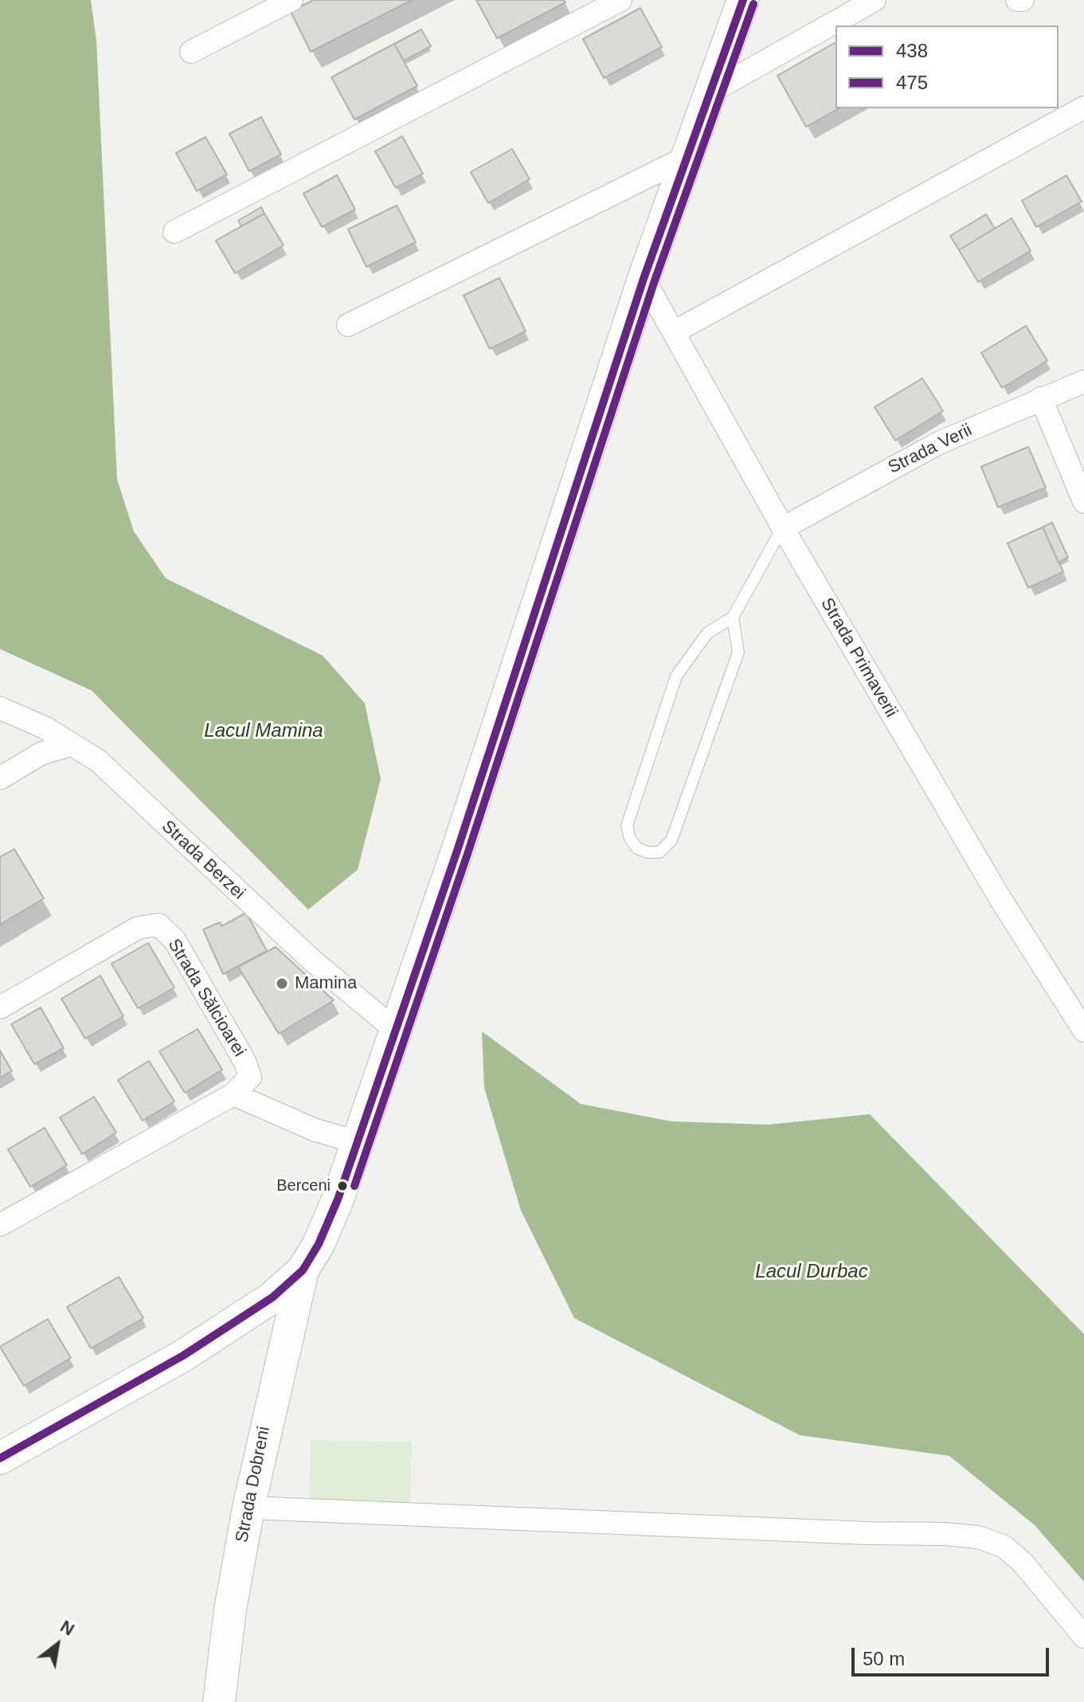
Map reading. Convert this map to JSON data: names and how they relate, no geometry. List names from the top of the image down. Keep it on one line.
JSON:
{"streets":{"main road":["Strada Dobreni"],"street":["Strada Verii","Strada Primaverii","Strada Berzei","Strada Sălcioarei"]},"crossings":[["Strada Verii","Strada Primaverii"]],"water":["Lacul Mamina","Lacul Durbac"],"places":["Mamina","Berceni"],"lines":["transit line 438","transit line 475"],"legend":["438","475"],"scale_bar":"50 m","north":"top right"}
